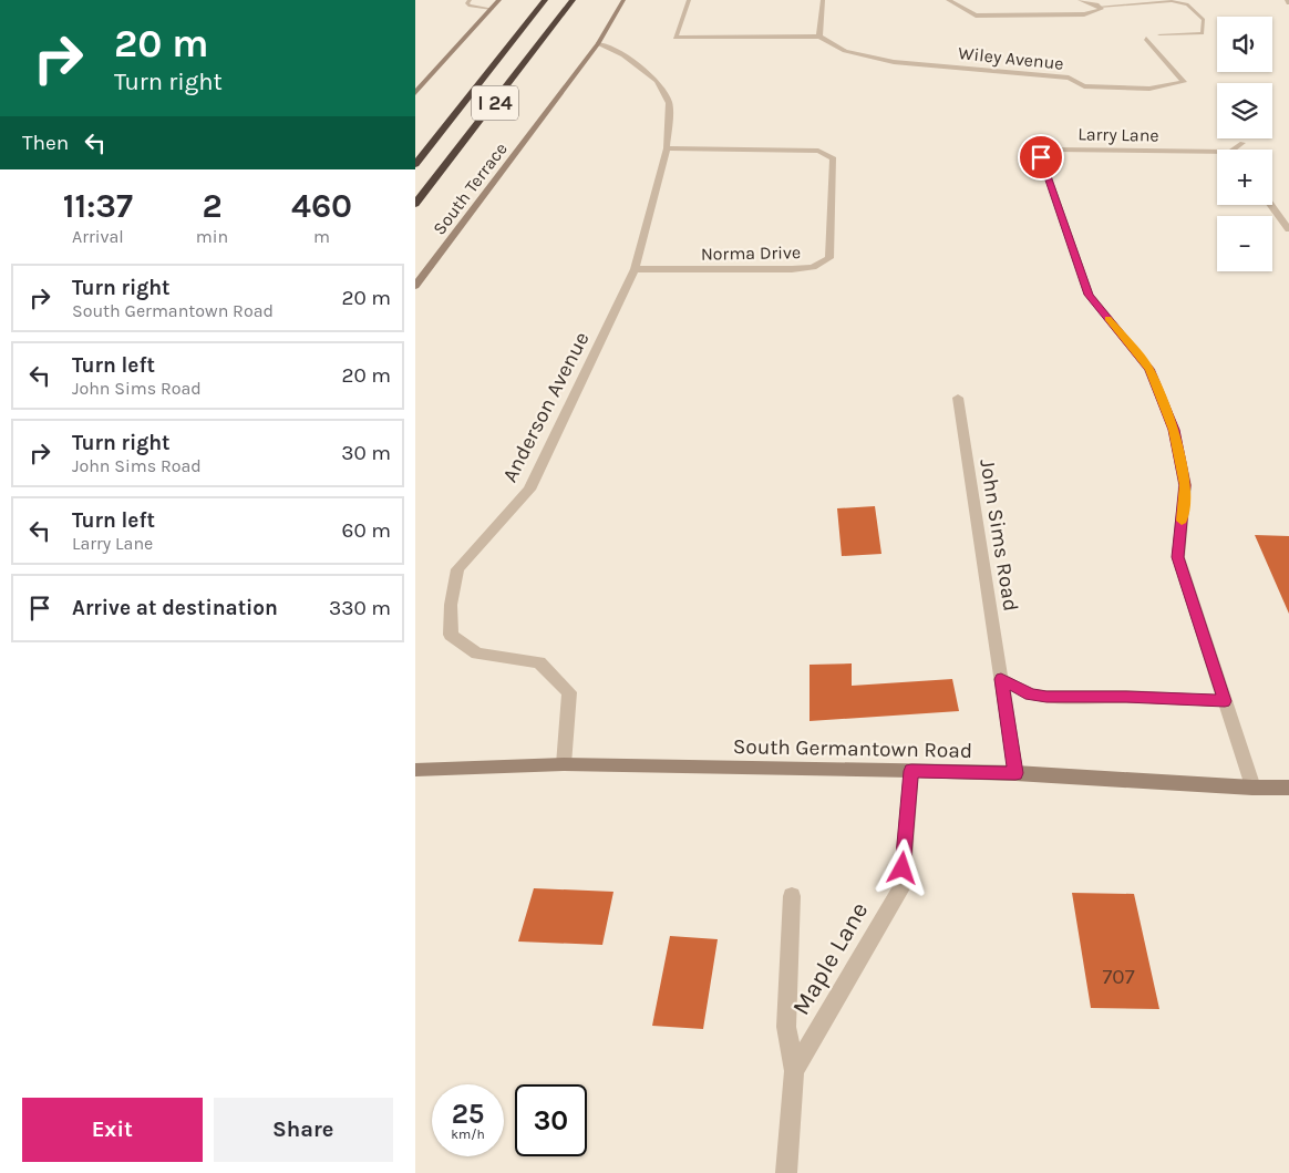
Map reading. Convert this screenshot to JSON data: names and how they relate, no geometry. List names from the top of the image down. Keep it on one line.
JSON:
{"streets":{"highway":["I 24"],"street":["Wiley Avenue","Larry Lane","South Terrace","Norma Drive","Anderson Avenue","John Sims Road","South Germantown Road","Maple Lane"]},"crossings":[["Larry Lane","South Germantown Road"],["South Terrace","Anderson Avenue"],["Norma Drive","Anderson Avenue"],["Anderson Avenue","South Germantown Road"],["John Sims Road","South Germantown Road"],["South Germantown Road","Maple Lane"]],"house_numbers":["707"],"page":{"turn":["20 m","Turn right"],"map_buttons":["+","−"],"then":"Then","eta":["11:37","Arrival","2","min","460","m"],"list":[{"name":"Turn right","note":"South Germantown Road","value":"20 m"},{"name":"Turn left","note":"John Sims Road","value":"20 m"},{"name":"Turn right","note":"John Sims Road","value":"30 m"},{"name":"Turn left","note":"Larry Lane","value":"60 m"},{"name":"Arrive at destination","value":"330 m"}],"speed":"25 km/h","limit":"30","buttons":["Exit","Share"]}}
